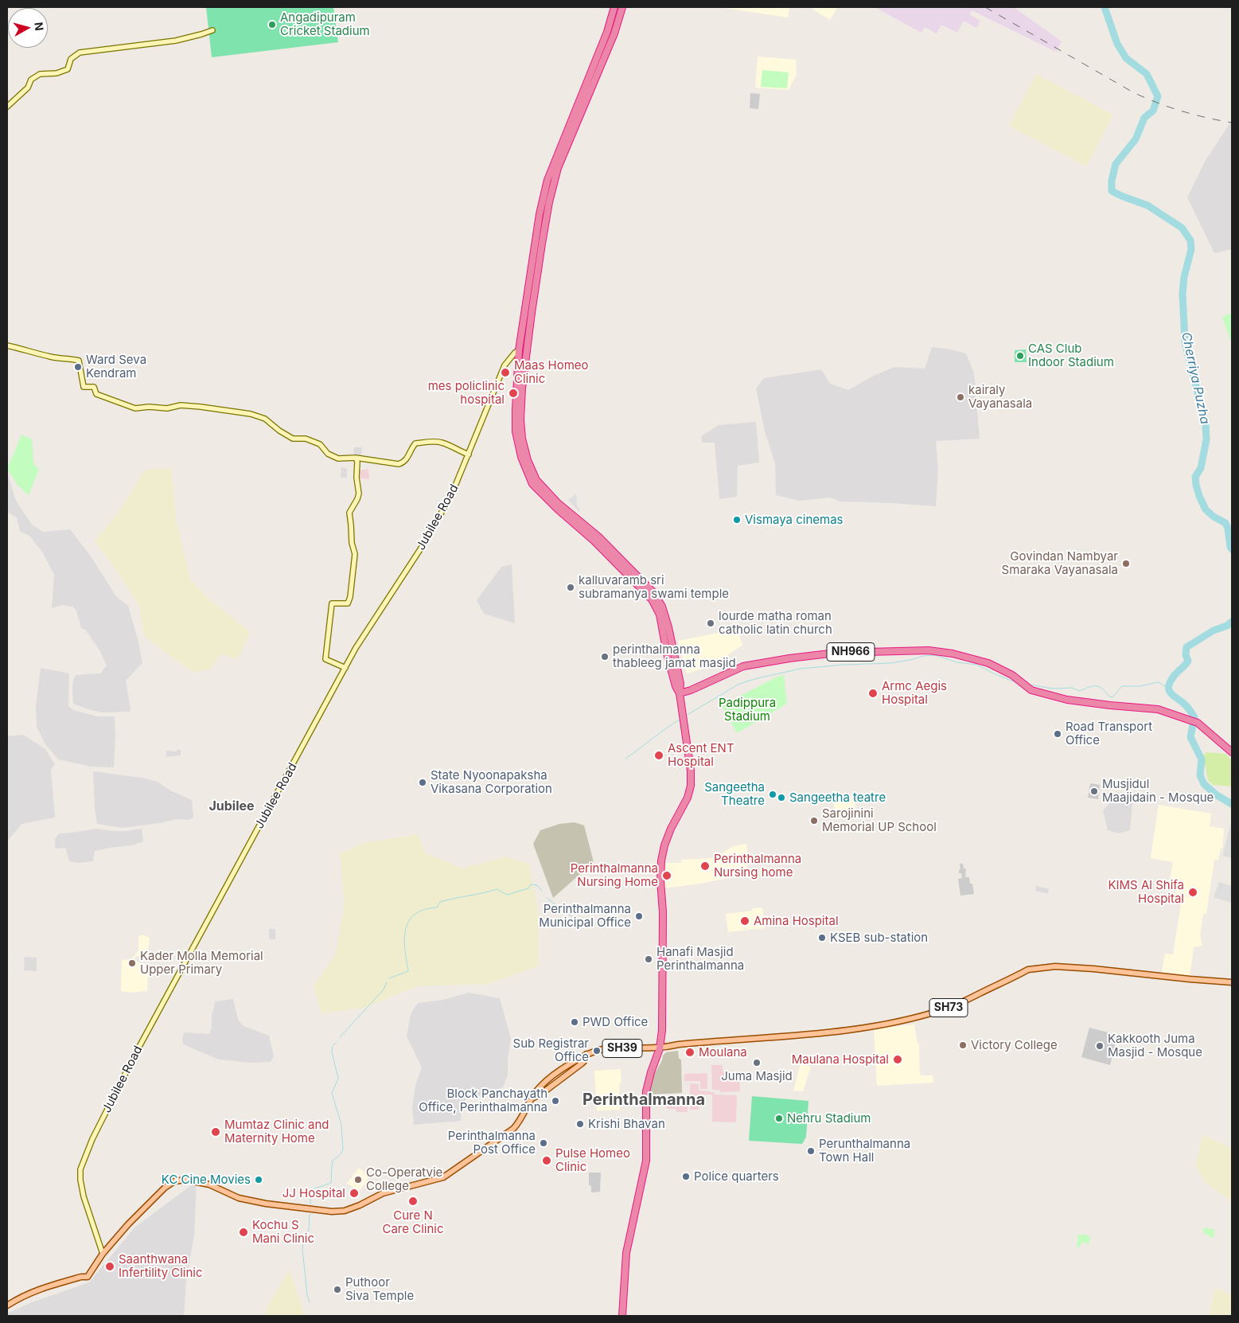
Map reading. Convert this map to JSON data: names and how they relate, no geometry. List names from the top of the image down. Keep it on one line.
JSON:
{"streets":{"highway":["NH966"],"main road":["Jubilee Road","SH73","SH39"]},"crossings":[["Jubilee Road","SH39"],["SH73","SH39"]],"districts":["Jubilee","Perinthalmanna"],"water":["Cherriya Puzha"],"parks":["Padippura Stadium"],"places":["Angadipuram Cricket Stadium","CAS Club Indoor Stadium","Ward Seva Kendram","Maas Homeo Clinic","mes policlinic hospital","kairaly Vayanasala","Vismaya cinemas","Govindan Nambyar Smaraka Vayanasala","kalluvaramb sri subramanya swami temple","lourde matha roman catholic latin church","perinthalmanna thableeg jamat masjid","Armc Aegis Hospital","Road Transport Office","Ascent ENT Hospital","State Nyoonapaksha Vikasana Corporation","Musjidul Maajidain - Mosque","Sangeetha Theatre","Sangeetha teatre","Sarojinini Memorial UP School","Perinthalmanna Nursing home","Perinthalmanna Nursing Home","KIMS Al Shifa Hospital","Perinthalmanna Municipal Office","Amina Hospital","KSEB sub-station","Hanafi Masjid Perinthalmanna","Kader Molla Memorial Upper Primary","PWD Office","Victory College","Kakkooth Juma Masjid - Mosque","Sub Registrar Office","Moulana","Maulana Hospital","Juma Masjid","Block Panchayath Office, Perinthalmanna","Nehru Stadium","Krishi Bhavan","Mumtaz Clinic and Maternity Home","Perinthalmanna Post Office","Perunthalmanna Town Hall","Pulse Homeo Clinic","Police quarters","KC Cine Movies","Co-Operatvie College","JJ Hospital","Cure N Care Clinic","Kochu S Mani Clinic","Saanthwana Infertility Clinic","Puthoor Siva Temple"],"north":"right"}
